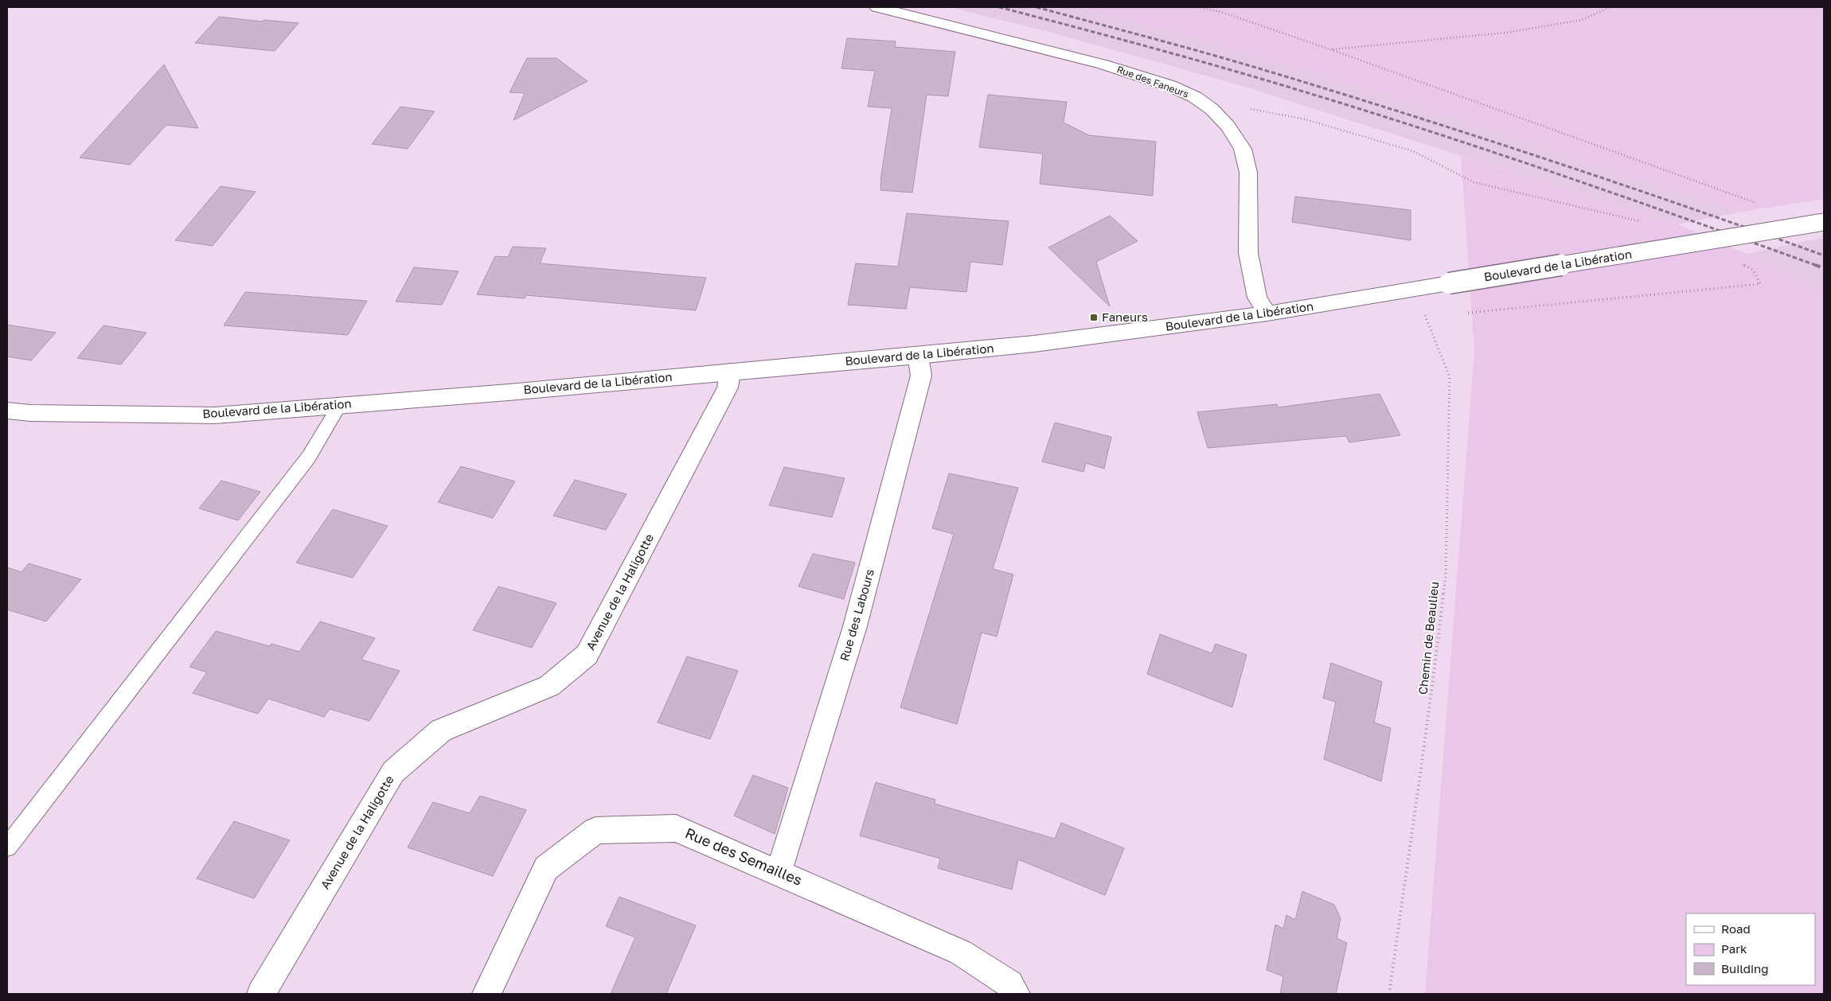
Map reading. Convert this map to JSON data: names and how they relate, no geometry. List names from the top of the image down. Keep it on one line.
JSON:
{"streets":{"street":["Rue des Faneurs","Boulevard de la Libération","Avenue de la Haligotte","Rue des Labours","Rue des Semailles"],"path":["Chemin de Beaulieu"]},"crossings":[["Rue des Faneurs","Boulevard de la Libération"],["Boulevard de la Libération","Avenue de la Haligotte"],["Boulevard de la Libération","Rue des Labours"],["Boulevard de la Libération","Chemin de Beaulieu"],["Rue des Labours","Rue des Semailles"]],"places":{"transit":["Faneurs"]},"legend":["Road","Park","Building"]}
